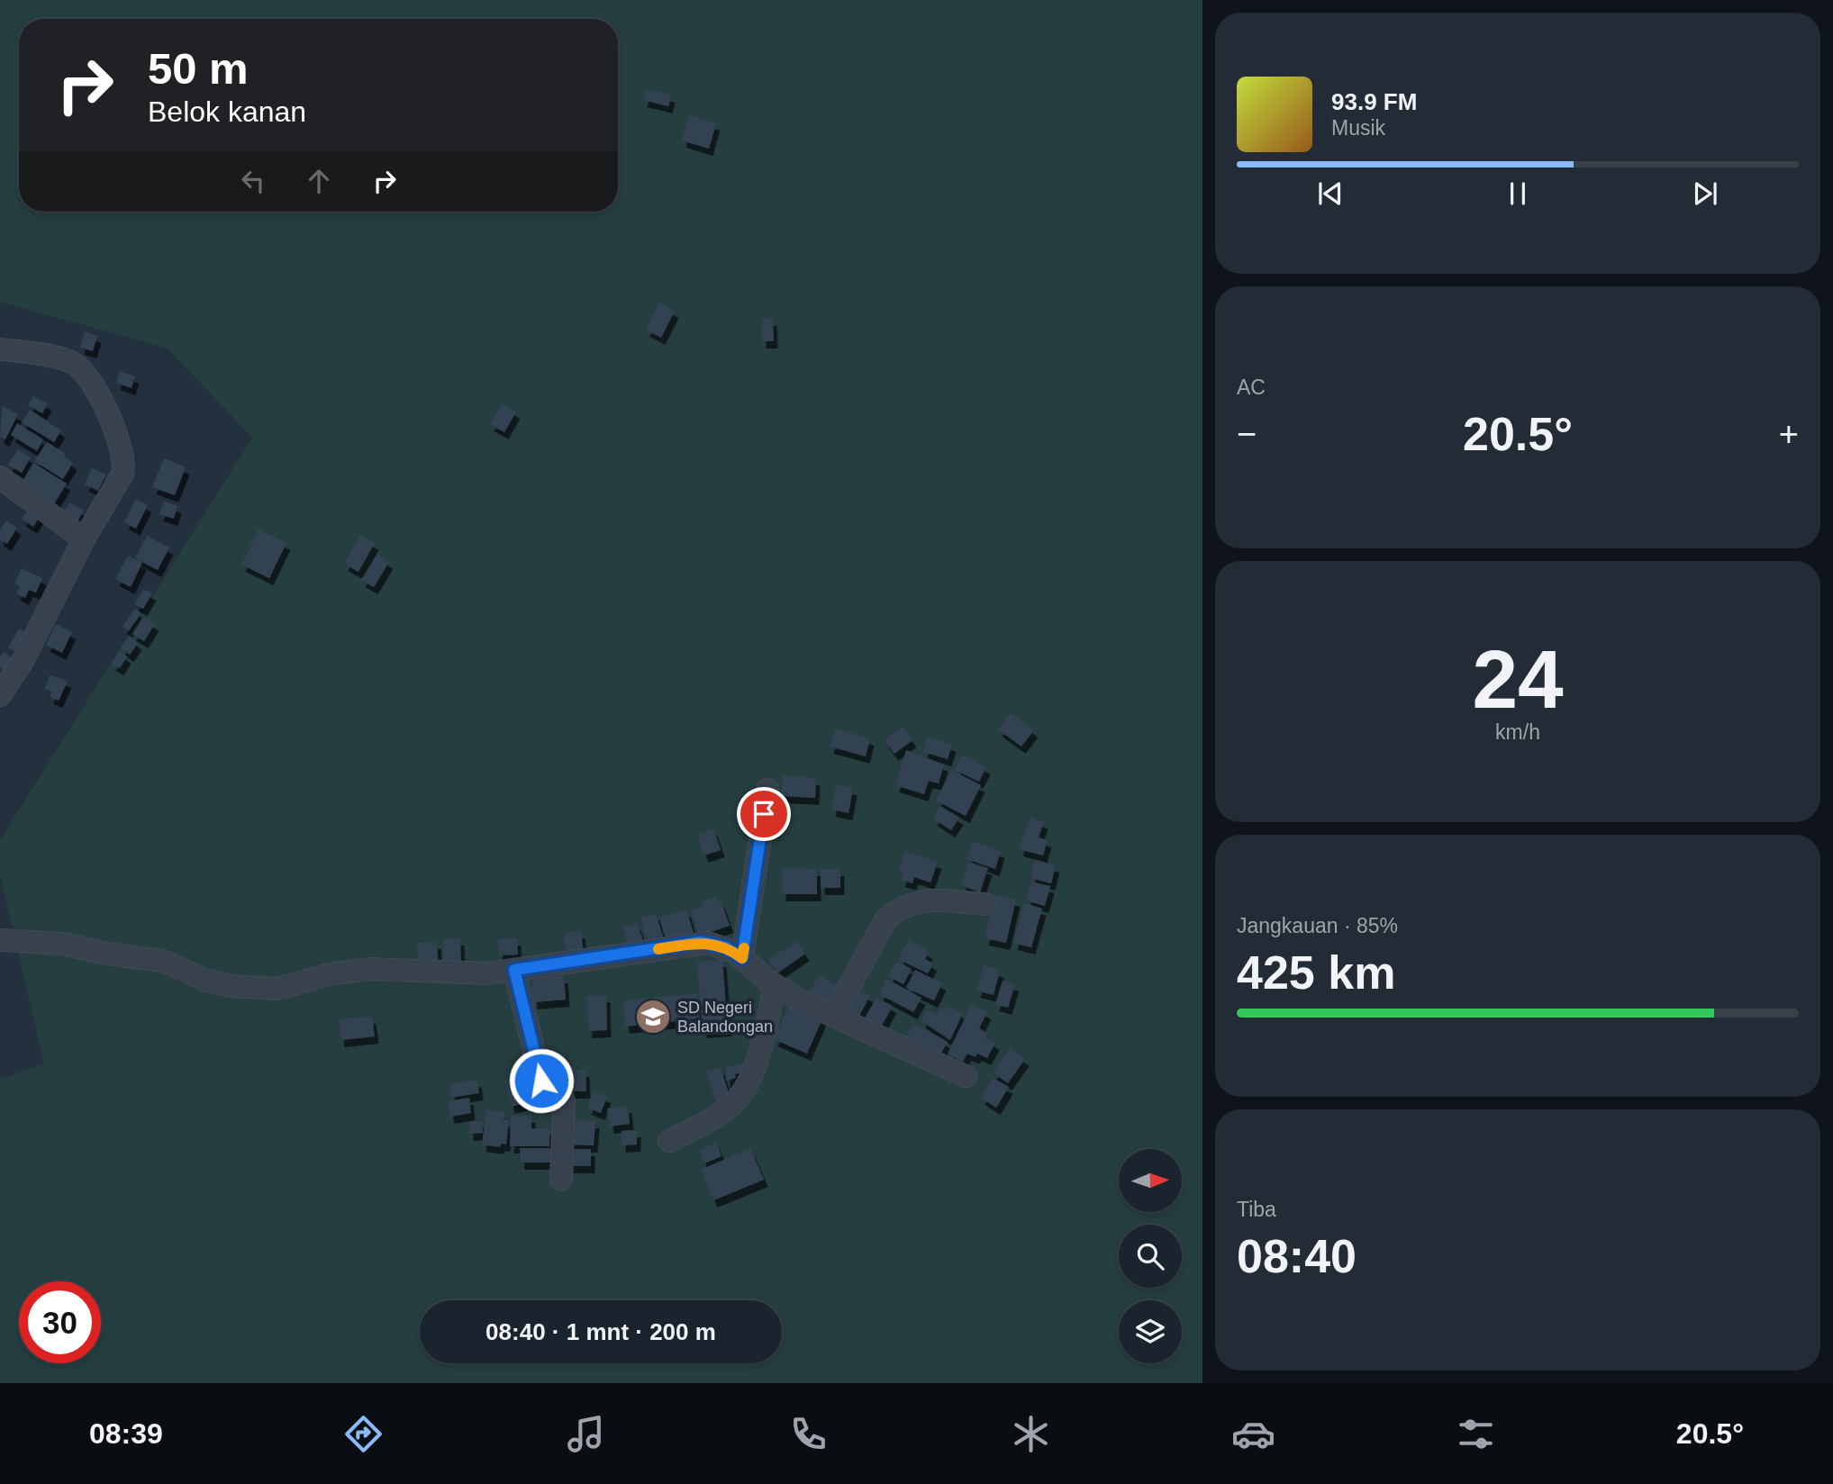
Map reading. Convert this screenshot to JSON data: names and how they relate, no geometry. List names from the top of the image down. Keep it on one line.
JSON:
{"places":{"school or university":["SD Negeri Balandongan"]},"north":"right","page":{"turn":["50 m","Belok kanan"],"song":["93.9 FM","Musik"],"tile":["AC",["24","km/h"],["Jangkauan · 85%","425 km"],["Tiba","08:40"]],"heat":["−","20.5°","+"],"limit":"30","trip":"08:40 · 1 mnt · 200 m","tabs":["08:39","20.5°"]}}
